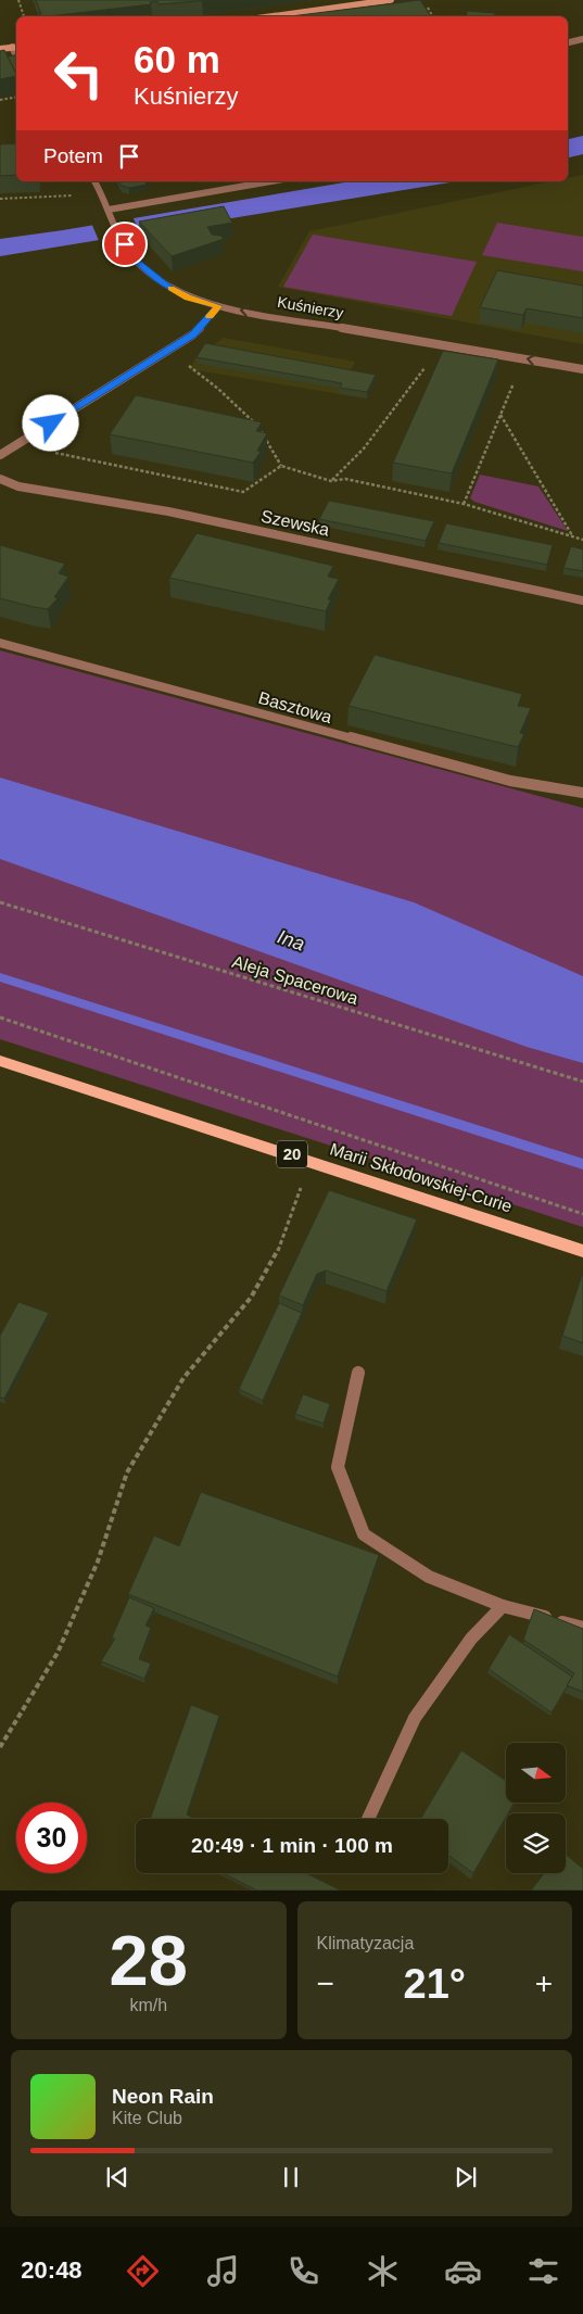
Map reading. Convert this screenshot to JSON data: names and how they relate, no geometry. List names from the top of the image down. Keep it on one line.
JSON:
{"streets":{"main road":["20","Marii Skłodowskiej-Curie"],"street":["Kuśnierzy","Szewska","Basztowa"],"path":["Aleja Spacerowa"]},"one_way":["Kuśnierzy"],"water":["Ina"],"north":"right","page":{"turn":["60 m","Kuśnierzy"],"then":"Potem","limit":"30","trip":"20:49 · 1 min · 100 m","tile":[["28","km/h"],"Klimatyzacja"],"heat":["−","21°","+"],"song":["Neon Rain","Kite Club"],"tabs":"20:48"}}
